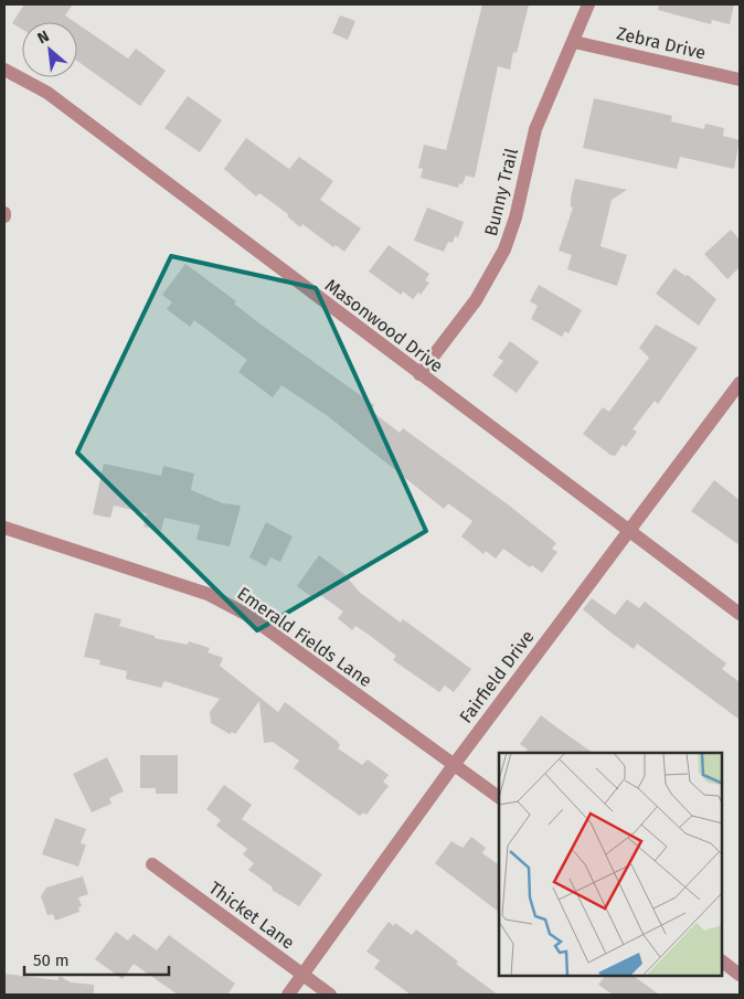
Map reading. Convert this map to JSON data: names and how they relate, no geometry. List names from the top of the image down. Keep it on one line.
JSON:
{"streets":{"street":["Zebra Drive","Bunny Trail","Masonwood Drive","Emerald Fields Lane","Fairfield Drive","Thicket Lane"]},"crossings":[["Zebra Drive","Bunny Trail"],["Bunny Trail","Masonwood Drive"],["Masonwood Drive","Fairfield Drive"],["Emerald Fields Lane","Fairfield Drive"],["Fairfield Drive","Thicket Lane"]],"scale_bar":"50 m","north":"top left"}
